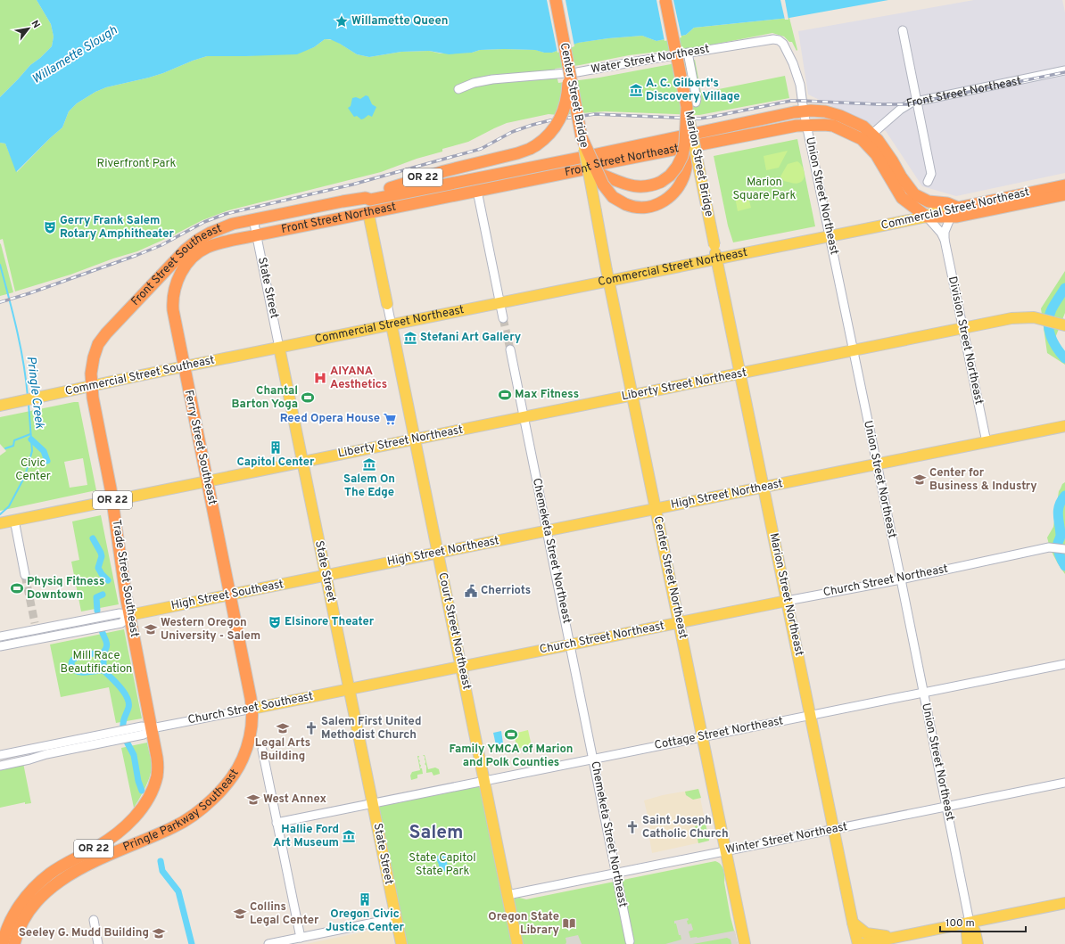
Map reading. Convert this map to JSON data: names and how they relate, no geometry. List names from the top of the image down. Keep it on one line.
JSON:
{"streets":{"highway":["Front Street Northeast","Center Street Bridge","Marion Street Bridge","OR 22","Commercial Street Northeast","Front Street Southeast","Ferry Street Southeast","Trade Street Southeast","Pringle Parkway Southeast"],"main road":["Union Street Northeast","State Street","Commercial Street Southeast","Liberty Street Northeast","High Street Northeast","Center Street Northeast","Church Street Northeast","Marion Street Northeast","High Street Southeast","Court Street Northeast","Church Street Southeast"],"street":["Water Street Northeast","Division Street Northeast","Chemeketa Street Northeast","Cottage Street Northeast","Winter Street Northeast"]},"crossings":[["Water Street Northeast","Union Street Northeast"],["Front Street Northeast","OR 22"],["Front Street Northeast","Union Street Northeast"],["Front Street Northeast","Commercial Street Northeast"],["Front Street Northeast","Front Street Southeast"],["Front Street Northeast","State Street"],["Front Street Northeast","Ferry Street Southeast"],["Front Street Northeast","Court Street Northeast"],["Center Street Bridge","OR 22"],["Center Street Bridge","Center Street Northeast"],["Marion Street Bridge","OR 22"],["Marion Street Bridge","Marion Street Northeast"],["Union Street Northeast","Commercial Street Northeast"],["Union Street Northeast","Liberty Street Northeast"],["Union Street Northeast","High Street Northeast"],["Union Street Northeast","Church Street Northeast"],["Union Street Northeast","Cottage Street Northeast"],["Union Street Northeast","Winter Street Northeast"],["Commercial Street Northeast","State Street"],["Commercial Street Northeast","Commercial Street Southeast"],["Commercial Street Northeast","Center Street Northeast"],["Commercial Street Northeast","Marion Street Northeast"],["Commercial Street Northeast","Court Street Northeast"],["Front Street Southeast","State Street"],["Front Street Southeast","Trade Street Southeast"],["State Street","Commercial Street Southeast"],["State Street","Liberty Street Northeast"],["State Street","Ferry Street Southeast"],["State Street","High Street Northeast"],["State Street","Church Street Northeast"],["State Street","High Street Southeast"],["State Street","Church Street Southeast"],["State Street","Cottage Street Northeast"],["Division Street Northeast","Liberty Street Northeast"],["Division Street Northeast","High Street Northeast"],["Commercial Street Southeast","Ferry Street Southeast"],["Commercial Street Southeast","Trade Street Southeast"],["Liberty Street Northeast","Ferry Street Southeast"],["Liberty Street Northeast","Chemeketa Street Northeast"],["Liberty Street Northeast","Center Street Northeast"],["Liberty Street Northeast","Trade Street Southeast"],["Liberty Street Northeast","Marion Street Northeast"],["Liberty Street Northeast","Court Street Northeast"],["Ferry Street Southeast","High Street Southeast"],["Ferry Street Southeast","Church Street Southeast"],["Ferry Street Southeast","Pringle Parkway Southeast"],["High Street Northeast","Chemeketa Street Northeast"],["High Street Northeast","Center Street Northeast"],["High Street Northeast","Marion Street Northeast"],["High Street Northeast","High Street Southeast"],["High Street Northeast","Court Street Northeast"],["Chemeketa Street Northeast","Church Street Northeast"],["Chemeketa Street Northeast","Cottage Street Northeast"],["Chemeketa Street Northeast","Winter Street Northeast"],["Center Street Northeast","Church Street Northeast"],["Center Street Northeast","Cottage Street Northeast"],["Center Street Northeast","Winter Street Northeast"],["Trade Street Southeast","High Street Southeast"],["Trade Street Southeast","Church Street Southeast"],["Trade Street Southeast","Pringle Parkway Southeast"],["Church Street Northeast","Marion Street Northeast"],["Church Street Northeast","Court Street Northeast"],["Church Street Northeast","Church Street Southeast"],["Marion Street Northeast","Cottage Street Northeast"],["Marion Street Northeast","Winter Street Northeast"],["Court Street Northeast","Cottage Street Northeast"],["Court Street Northeast","Winter Street Northeast"],["Church Street Southeast","Pringle Parkway Southeast"]],"districts":["Salem"],"water":["Willamette Slough","Pringle Creek"],"parks":["Riverfront Park","Marion Square Park","Civic Center","Mill Race Beautification","State Capitol State Park"],"places":{"place":["Willamette Queen"],"museum":["A. C. Gilbert's Discovery Village","Stefani Art Gallery","Salem On The Edge","Hallie Ford Art Museum"],"theatre":["Gerry Frank Salem Rotary Amphitheater","Elsinore Theater"],"hospital":["AIYANA Aesthetics"],"sports":["Max Fitness","Chantal Barton Yoga","Physiq Fitness Downtown","Family YMCA of Marion and Polk Counties"],"supermarket":["Reed Opera House"],"building":["Capitol Center","Oregon Civic Justice Center"],"school or university":["Center for Business & Industry","Western Oregon University - Salem","Legal Arts Building","West Annex","Collins Legal Center","Seeley G. Mudd Building"],"public building":["Cherriots"],"church":["Salem First United Methodist Church","Saint Joseph Catholic Church"],"library":["Oregon State Library"]},"scale_bar":"100 m","north":"top right"}
